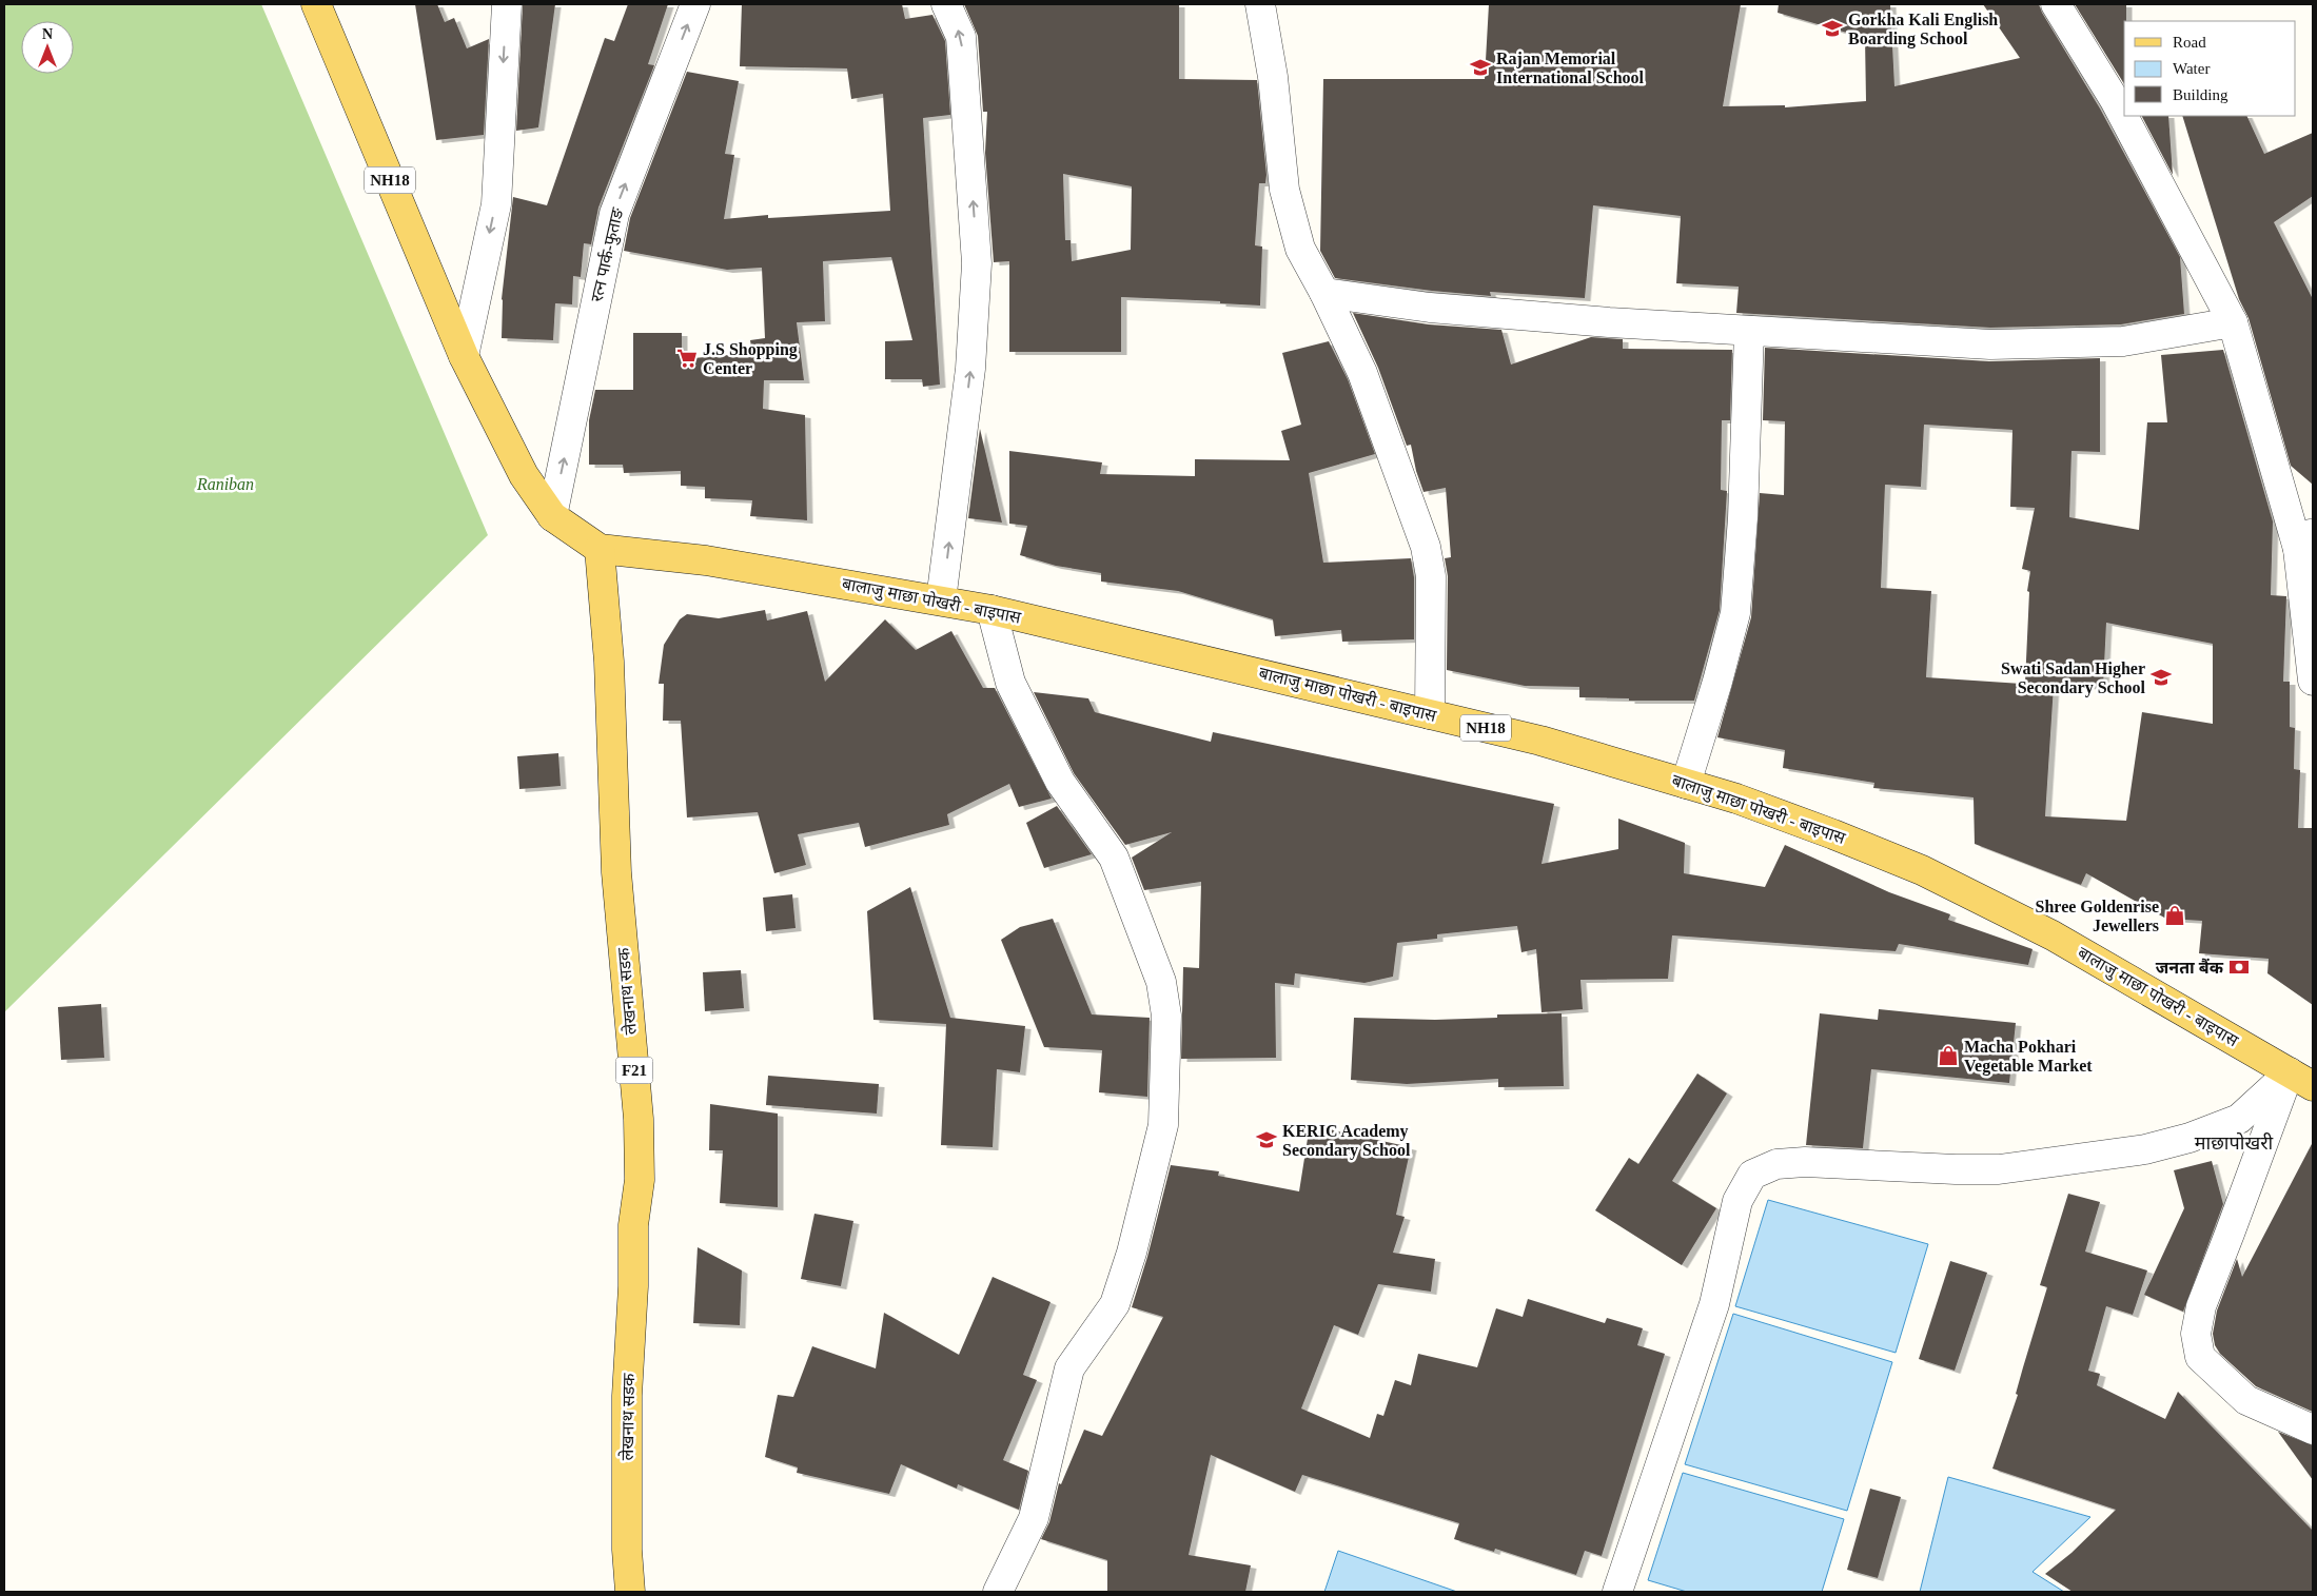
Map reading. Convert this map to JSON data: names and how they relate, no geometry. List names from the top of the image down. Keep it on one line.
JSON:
{"streets":{"main road":["NH18","बालाजु माछा पोखरी - बाइपास","लेखनाथ सडक","F21"],"street":["रत्न पार्क-फुताङ"]},"crossings":[["NH18","रत्न पार्क-फुताङ"],["NH18","बालाजु माछा पोखरी - बाइपास"],["NH18","लेखनाथ सडक"],["बालाजु माछा पोखरी - बाइपास","लेखनाथ सडक"]],"districts":["माछापोखरी"],"parks":["Raniban"],"places":{"school or university":["Gorkha Kali English Boarding School","Rajan Memorial International School","Swati Sadan Higher Secondary School","KERIC Academy Secondary School"],"supermarket":["J.S Shopping Center"],"shop":["Shree Goldenrise Jewellers","Macha Pokhari Vegetable Market"],"bank":["जनता बैंक"]},"legend":["Road","Water","Building"],"north":"top"}
